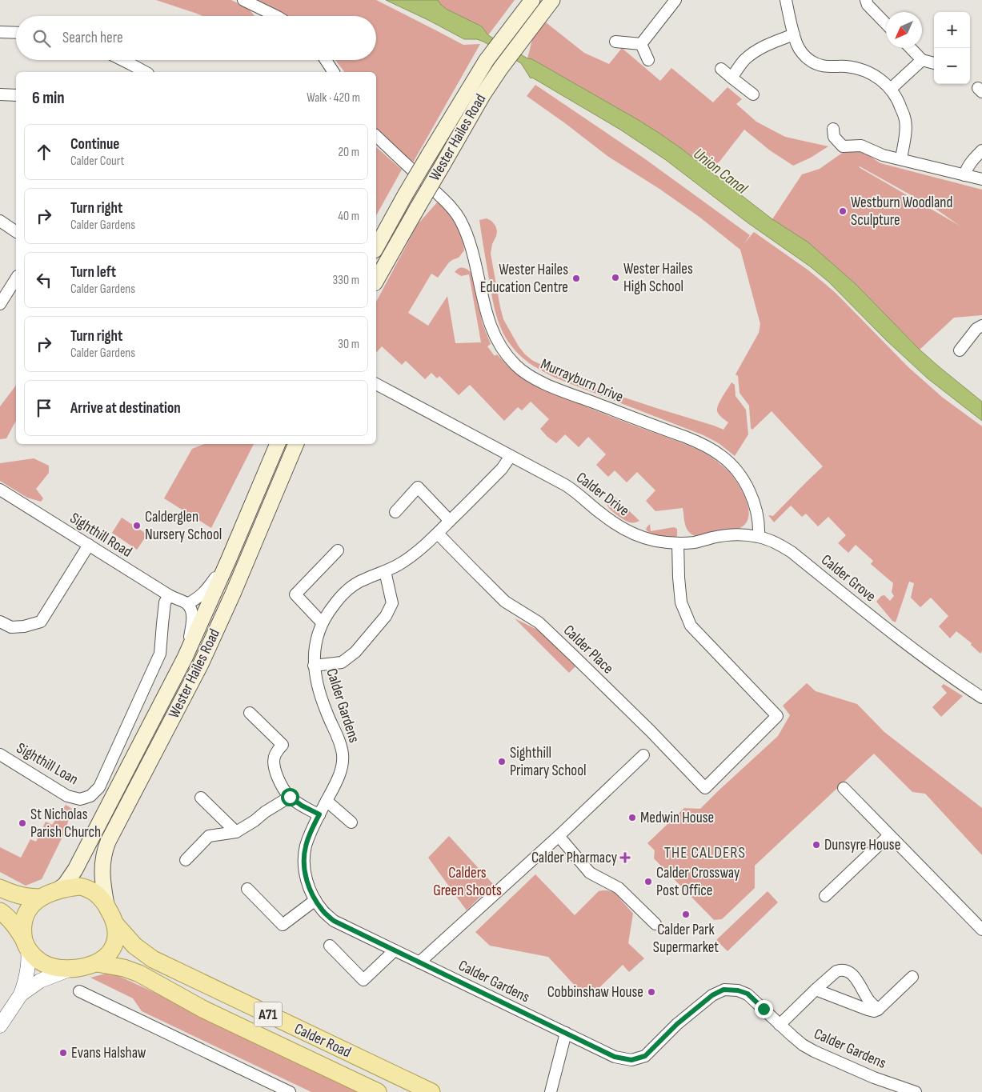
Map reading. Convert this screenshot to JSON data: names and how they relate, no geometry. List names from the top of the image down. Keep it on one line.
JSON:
{"streets":{"main road":["Wester Hailes Road","A71","Calder Road"],"street":["Murrayburn Drive","Calder Drive","Sighthill Road","Calder Grove","Calder Place","Calder Gardens","Sighthill Loan"]},"crossings":[["Wester Hailes Road","A71"],["Wester Hailes Road","Calder Road"],["Murrayburn Drive","Calder Grove"],["Calder Drive","Calder Grove"],["Calder Drive","Calder Place"],["Calder Drive","Calder Gardens"],["Sighthill Road","Sighthill Loan"],["Calder Grove","Calder Place"],["Calder Place","Calder Gardens"],["A71","Calder Road"]],"districts":["THE CALDERS"],"water":["Union Canal"],"parks":["Calders Green Shoots"],"places":{"other":["Westburn Woodland Sculpture","Wester Hailes High School","Wester Hailes Education Centre","Calderglen Nursery School","Sighthill Primary School","Medwin House","St Nicholas Parish Church","Dunsyre House","Calder Crossway Post Office","Calder Park Supermarket","Cobbinshaw House","Evans Halshaw"],"health":["Calder Pharmacy"]},"north":"bottom left","page":{"map_buttons":["+","−"],"search":"Search here","heading":["6 min","Walk · 420 m"],"list":[["Continue","Calder Court","20 m"],["Turn right","Calder Gardens","40 m"],["Turn left","Calder Gardens","330 m"],["Turn right","Calder Gardens","30 m"],"Arrive at destination"]}}
